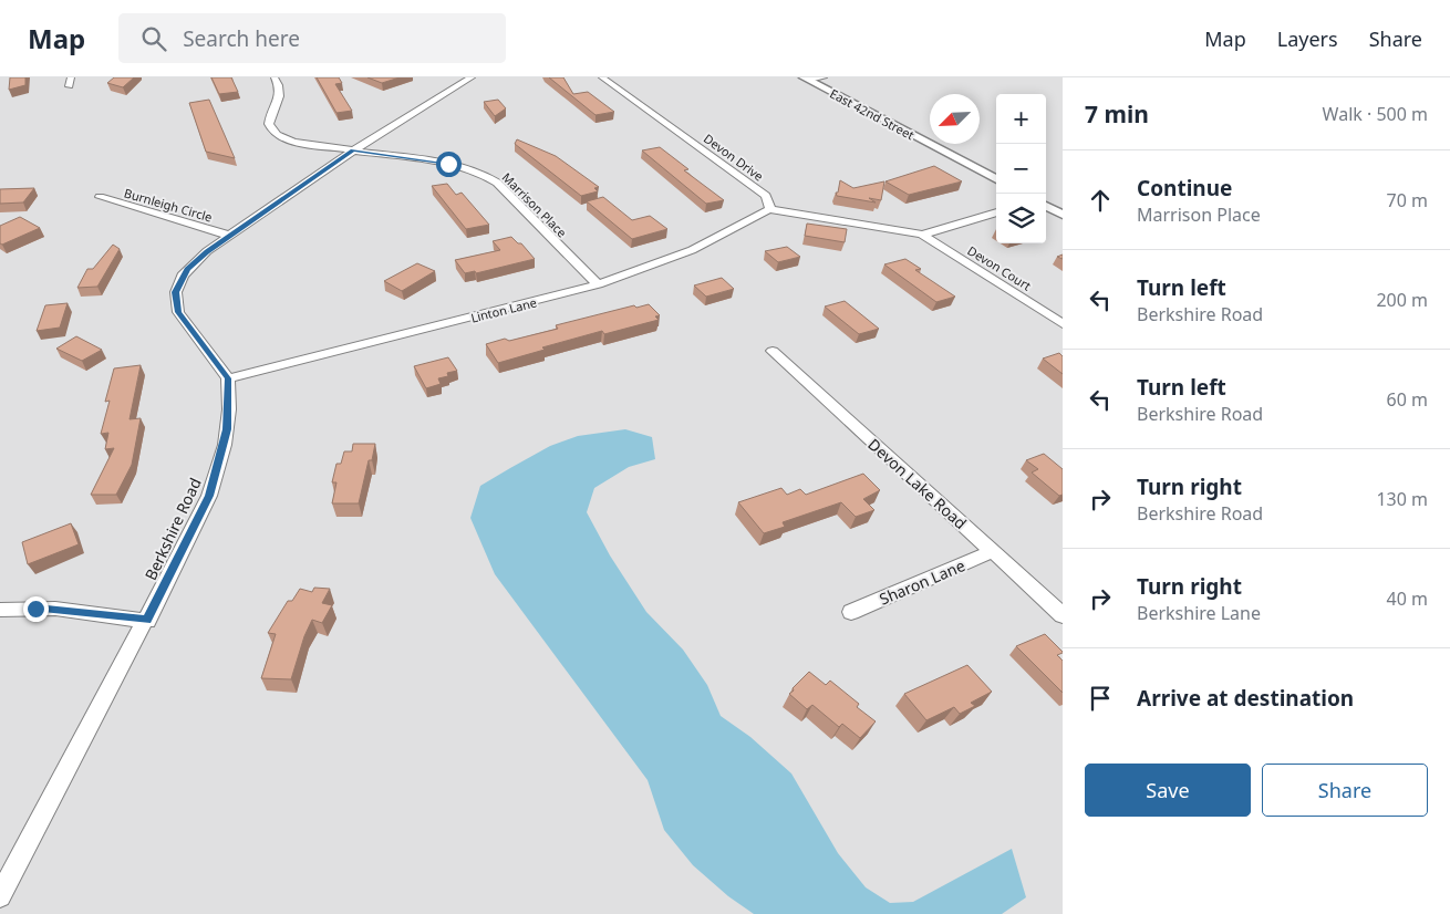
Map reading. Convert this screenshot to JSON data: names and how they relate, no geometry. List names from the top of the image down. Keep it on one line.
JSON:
{"streets":{"street":["East 42nd Street","Devon Drive","Burnleigh Circle","Marrison Place","Devon Court","Linton Lane","Devon Lake Road","Berkshire Road","Sharon Lane"]},"crossings":[["Devon Drive","Linton Lane"],["Marrison Place","Linton Lane"],["Linton Lane","Berkshire Road"],["Devon Lake Road","Sharon Lane"]],"north":"bottom left","page":{"header":"Map","search":"Search here","nav":["Map","Layers","Share"],"heading":["7 min","Walk · 500 m"],"map_buttons":["+","−"],"list":[["Continue","Marrison Place","70 m"],["Turn left","Berkshire Road","200 m"],["Turn left","Berkshire Road","60 m"],["Turn right","Berkshire Road","130 m"],["Turn right","Berkshire Lane","40 m"],"Arrive at destination"],"buttons":["Save","Share"]}}
